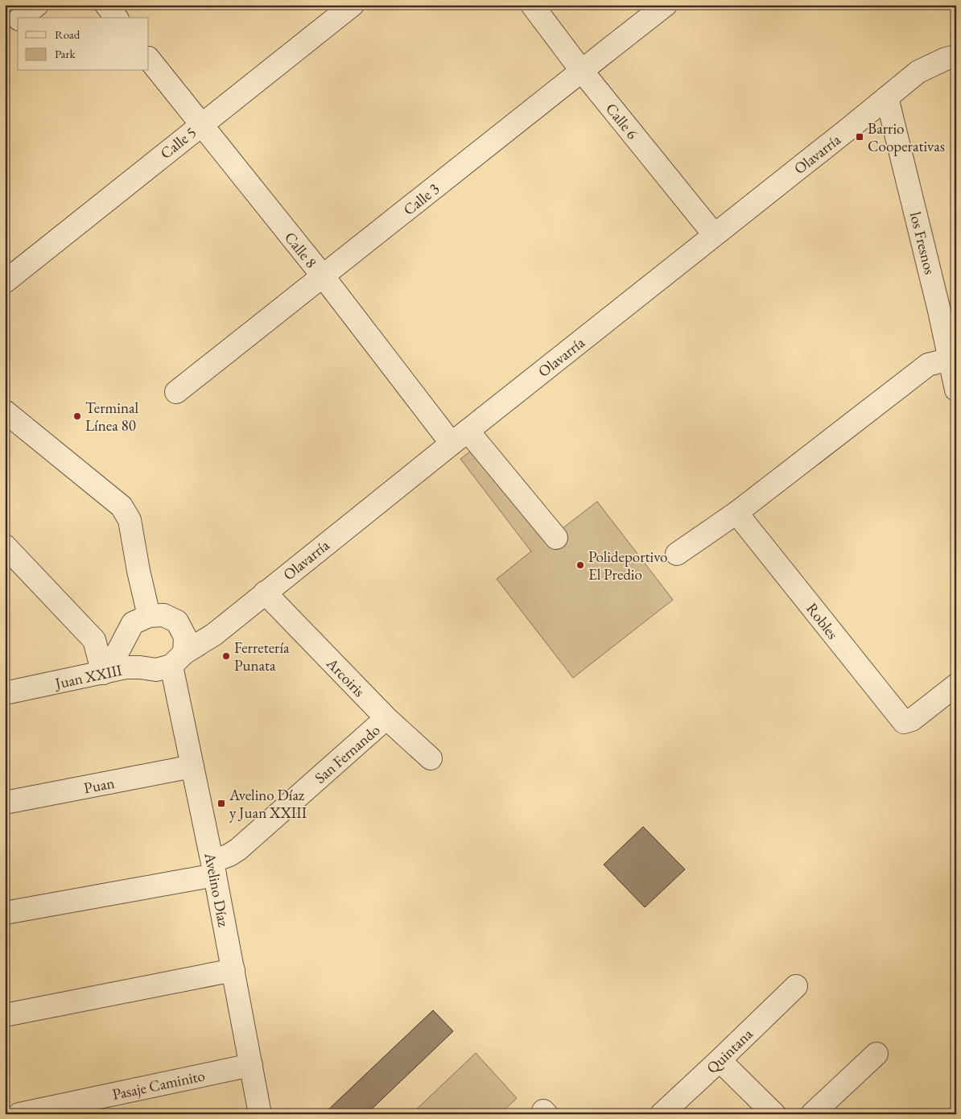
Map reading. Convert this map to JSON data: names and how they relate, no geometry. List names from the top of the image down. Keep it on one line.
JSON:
{"streets":{"street":["Calle 6","Calle 5","Olavarría","Calle 3","los Fresnos","Calle 8","Robles","Juan XXIII","Arcoiris","San Fernando","Puan","Avelino Díaz","Quintana","Pasaje Caminito"]},"crossings":[["Calle 6","Olavarría"],["Calle 6","Calle 3"],["Calle 5","Calle 8"],["Olavarría","los Fresnos"],["Olavarría","Calle 8"],["Olavarría","Juan XXIII"],["Olavarría","Arcoiris"],["Olavarría","Avelino Díaz"],["Calle 3","Calle 8"],["Juan XXIII","Avelino Díaz"],["Arcoiris","San Fernando"],["San Fernando","Avelino Díaz"],["Puan","Avelino Díaz"],["Avelino Díaz","Pasaje Caminito"]],"places":{"transit":["Barrio Cooperativas","Avelino Díaz y Juan XXIII"],"other":["Terminal Línea 80","Polideportivo El Predio","Ferretería Punata"]},"legend":["Road","Park"]}
